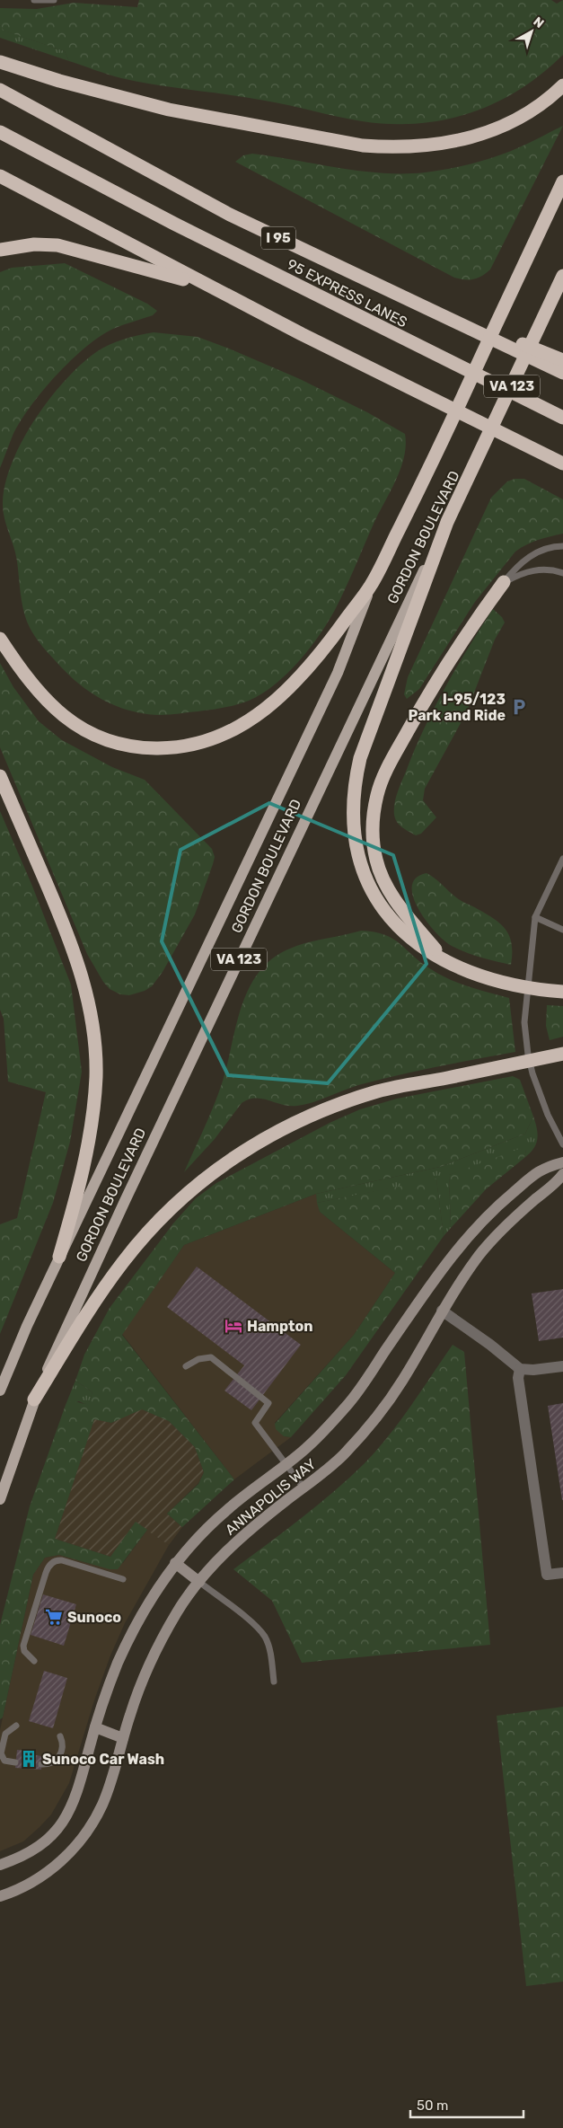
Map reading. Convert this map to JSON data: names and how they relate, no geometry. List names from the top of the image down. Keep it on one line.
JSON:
{"streets":{"highway":["I 95","95 EXPRESS LANES","VA 123","GORDON BOULEVARD"],"street":["ANNAPOLIS WAY"]},"places":{"parking":["I-95/123 Park and Ride"],"hotel":["Hampton"],"supermarket":["Sunoco"],"building":["Sunoco Car Wash"]},"scale_bar":"50 m","north":"top right"}
